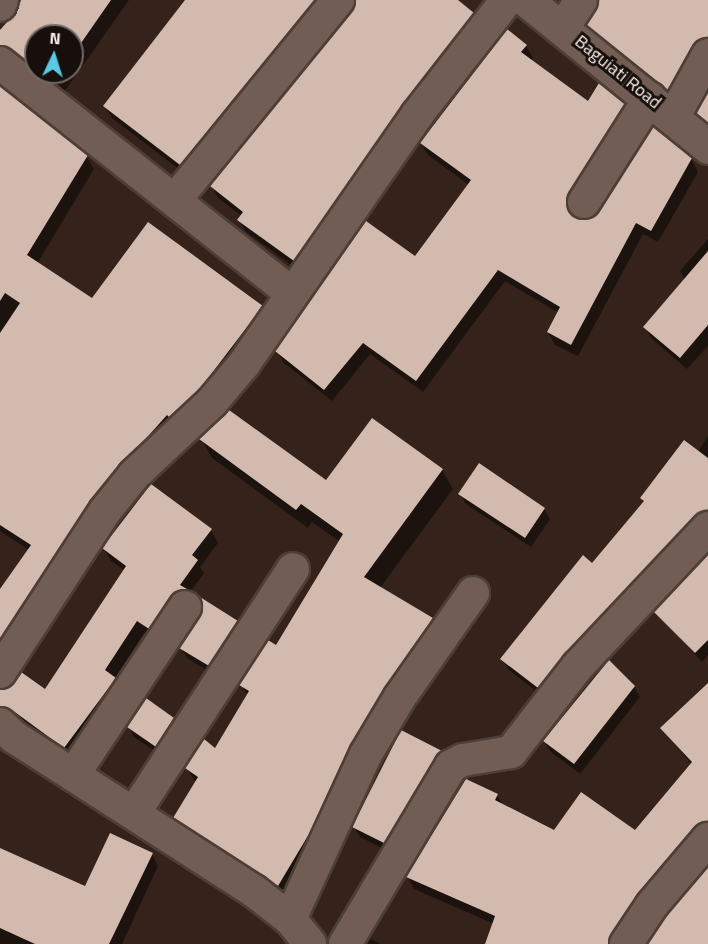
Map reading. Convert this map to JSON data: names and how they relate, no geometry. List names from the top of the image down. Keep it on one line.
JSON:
{"streets":{"street":["Baguiati Road"]},"north":"top"}
